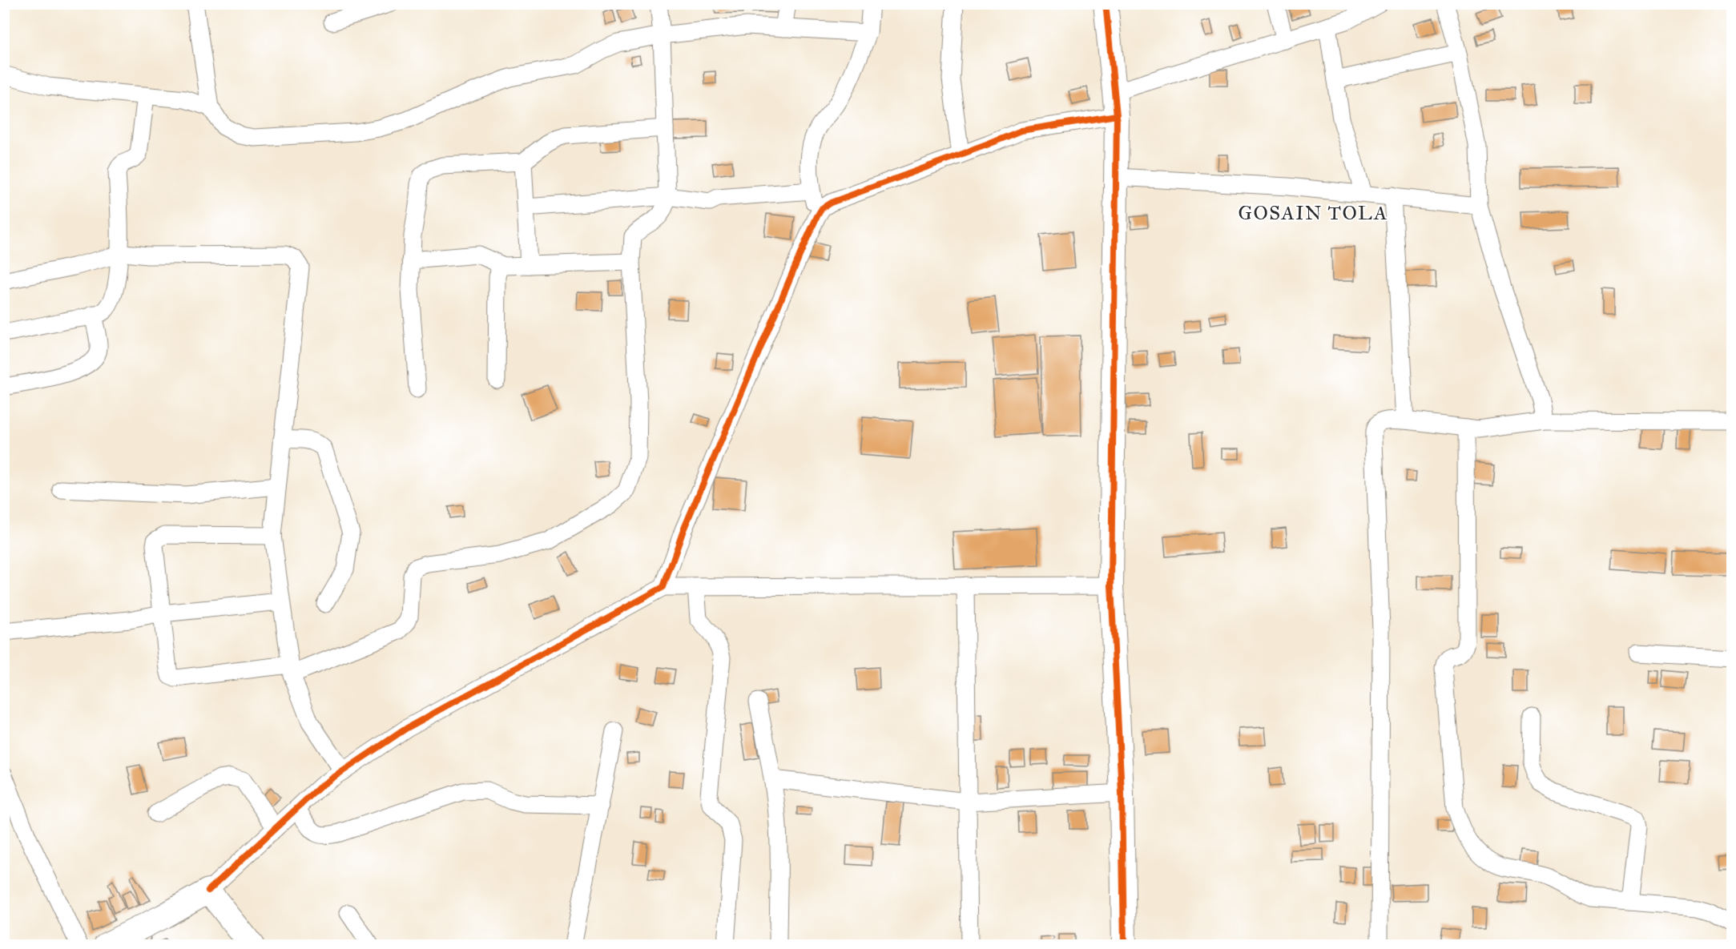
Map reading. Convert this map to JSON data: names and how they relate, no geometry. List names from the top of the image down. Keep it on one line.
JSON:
{"districts":["GOSAIN TOLA"]}
